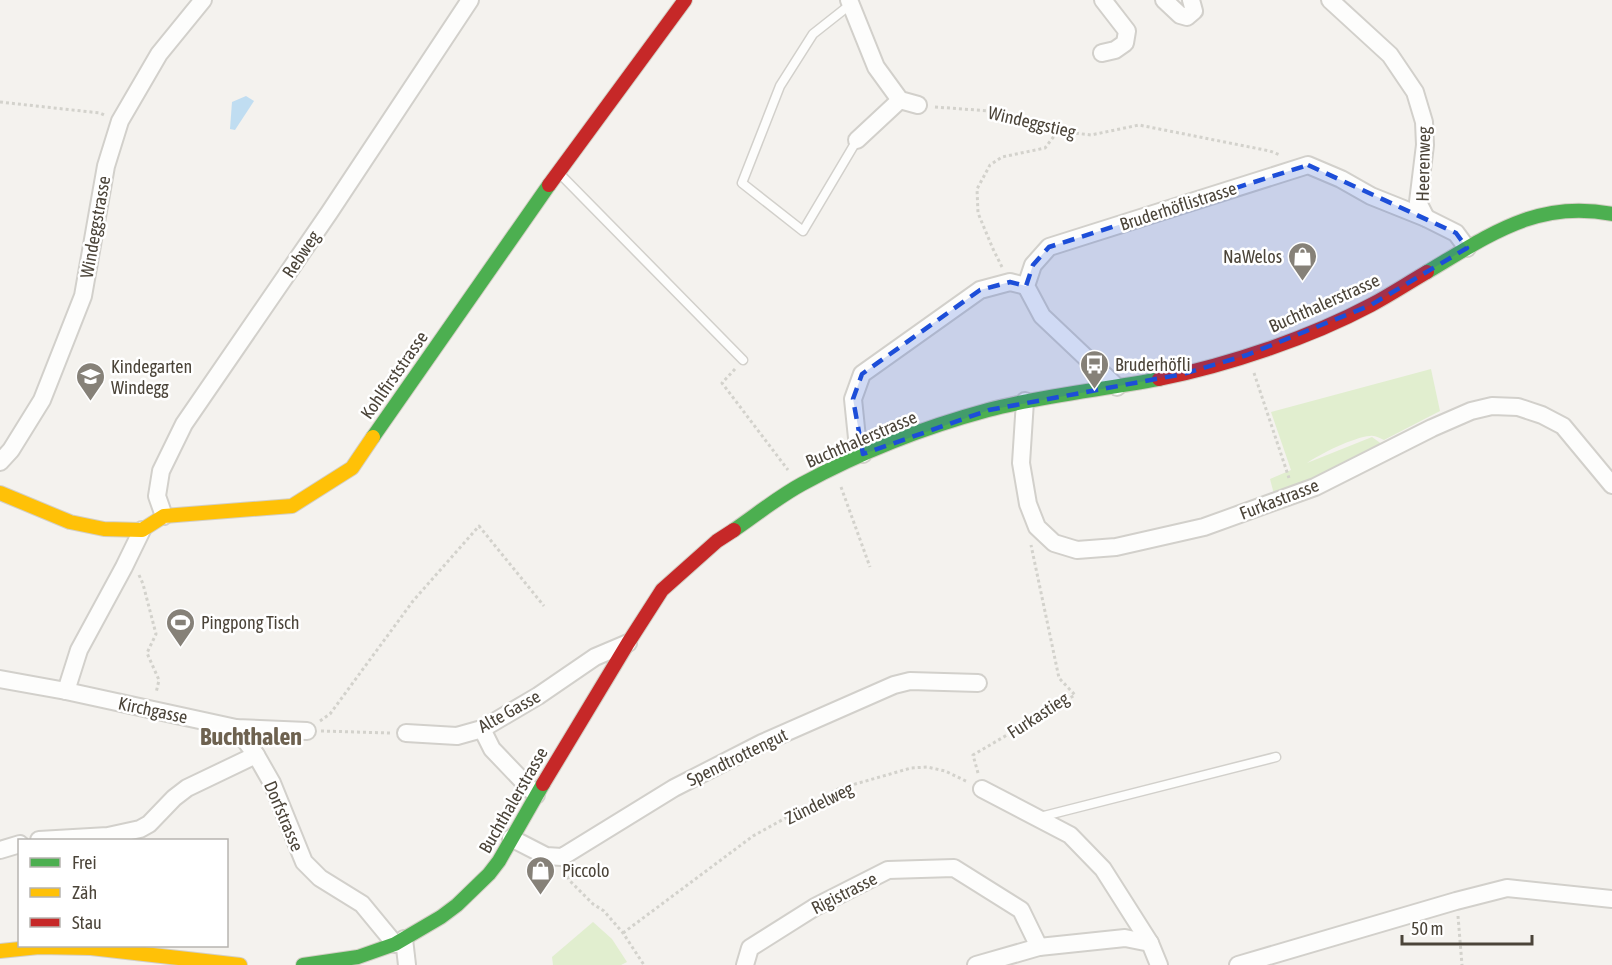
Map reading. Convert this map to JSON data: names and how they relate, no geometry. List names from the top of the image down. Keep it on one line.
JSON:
{"streets":{"street":["Heerenweg","Bruderhöflistrasse","Windeggstrasse","Rebweg","Buchthalerstrasse","Kohlfirststrasse","Furkastrasse","Kirchgasse","Alte Gasse","Spendtrottengut","Dorfstrasse","Rigistrasse"],"path":["Windeggstieg","Furkastieg","Zündelweg"]},"crossings":[["Windeggstieg","Bruderhöflistrasse"],["Rebweg","Kohlfirststrasse"],["Buchthalerstrasse","Alte Gasse"],["Buchthalerstrasse","Dorfstrasse"],["Furkastrasse","Furkastieg"],["Kirchgasse","Dorfstrasse"],["Furkastieg","Zündelweg"]],"districts":["Buchthalen"],"places":{"shop":["NaWelos","Piccolo"],"bus stop":["Bruderhöfli"],"school or university":["Kindegarten Windegg"],"sports":["Pingpong Tisch"]},"legend":["Frei","Zäh","Stau"],"scale_bar":"50 m"}
